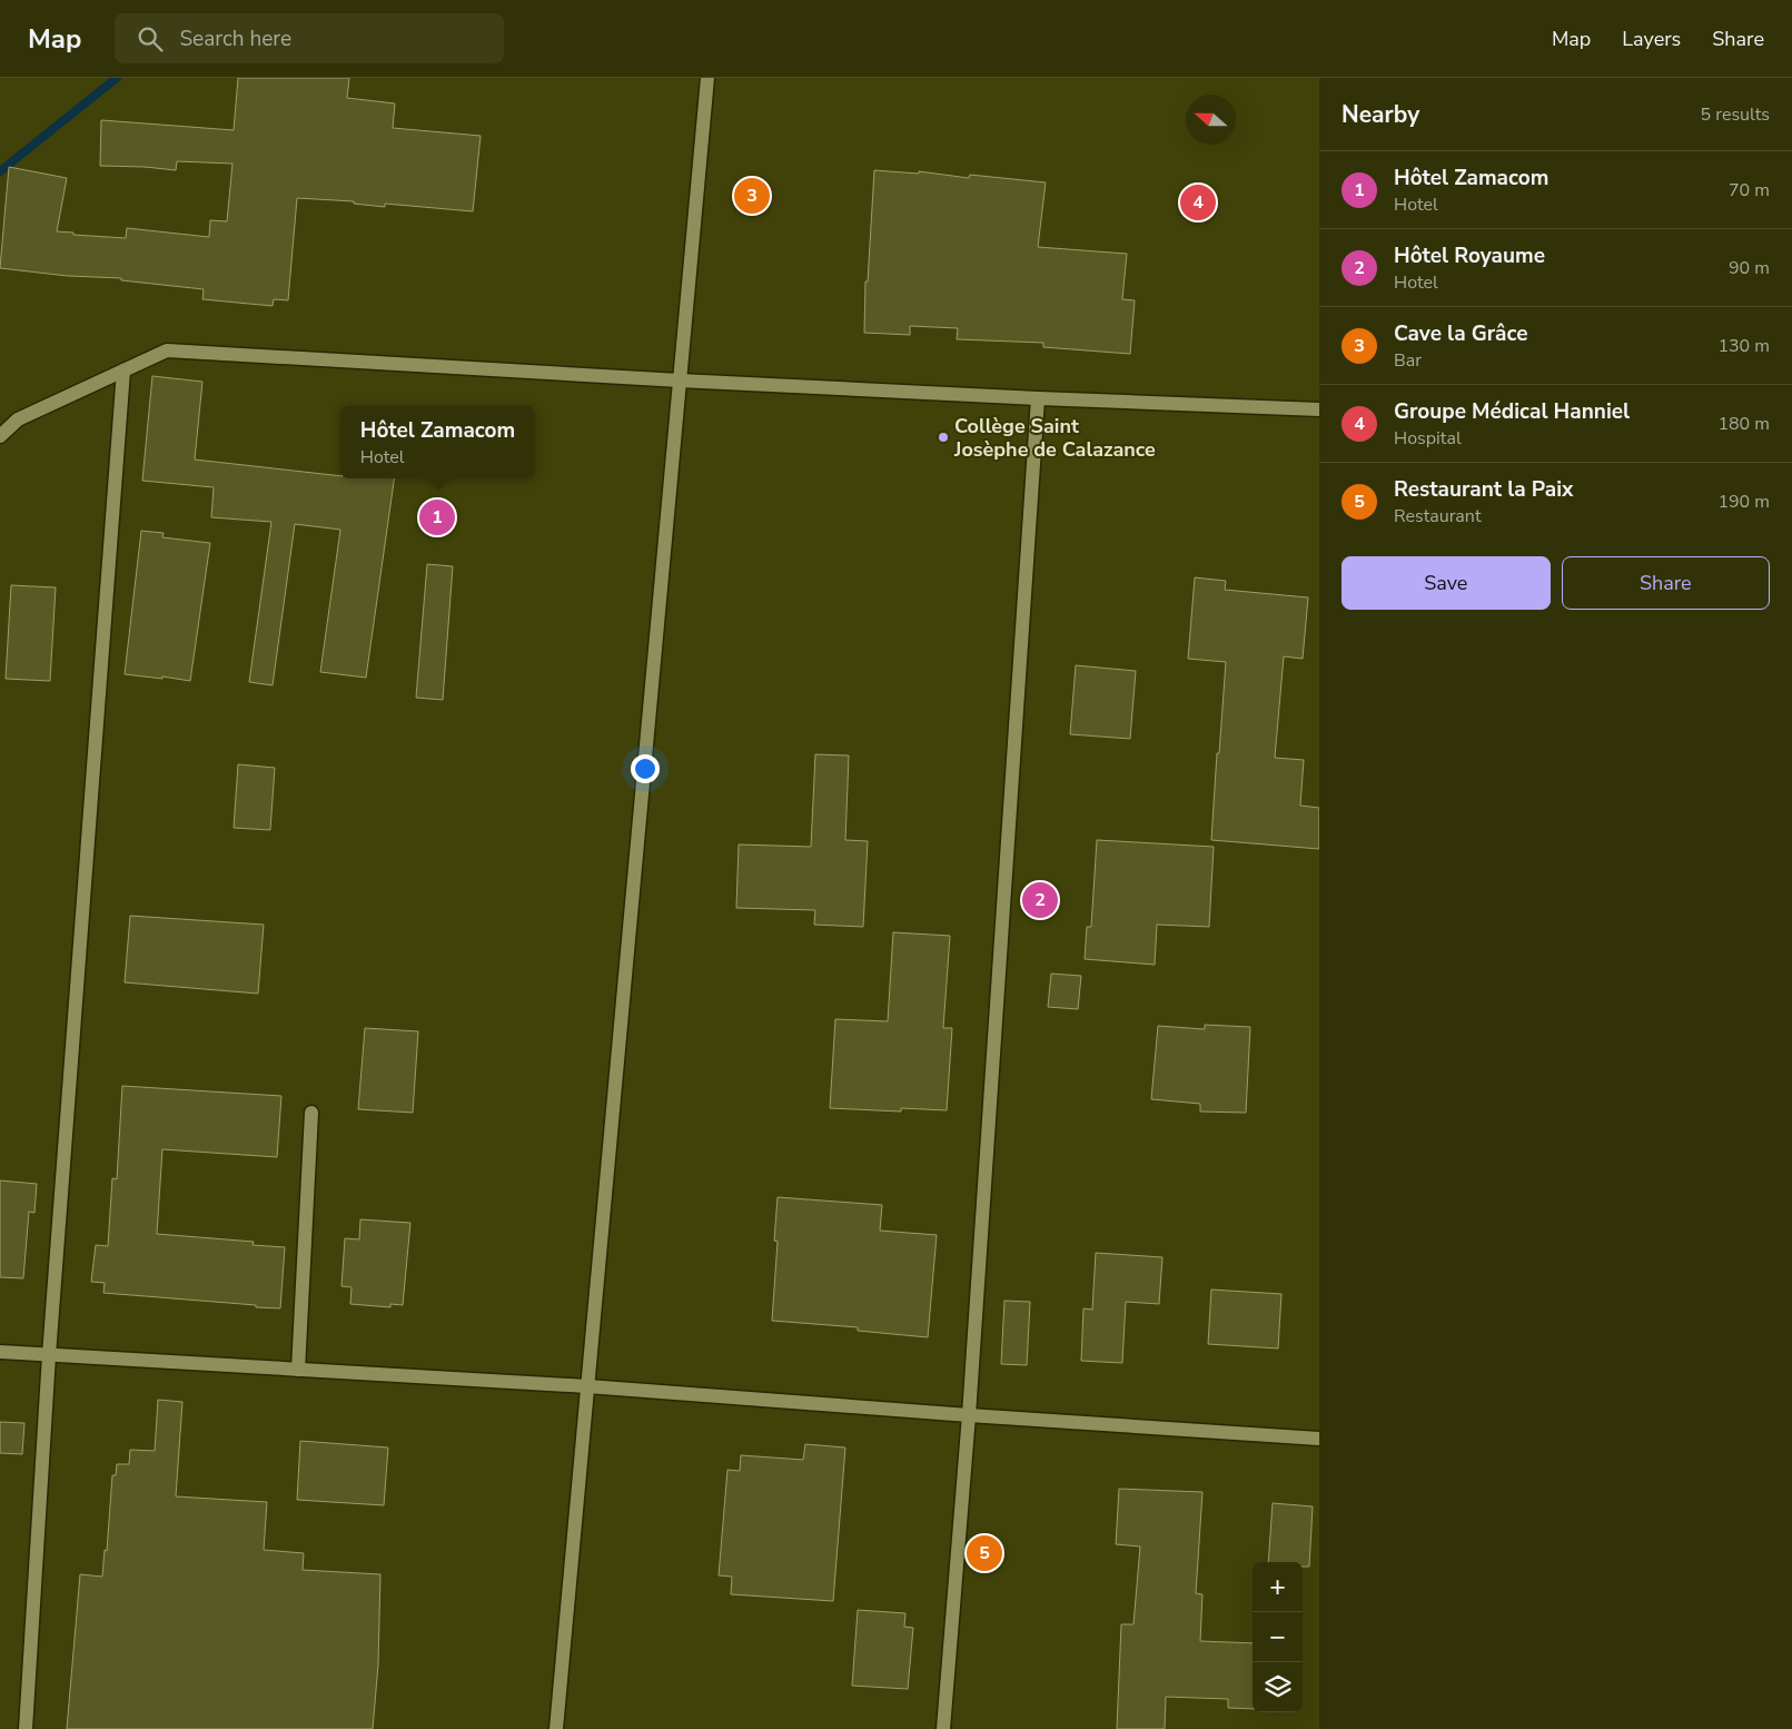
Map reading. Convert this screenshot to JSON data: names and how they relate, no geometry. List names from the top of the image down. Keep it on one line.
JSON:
{"places":["Collège Saint Josèphe de Calazance"],"north":"left","page":{"header":"Map","search":"Search here","nav":["Map","Layers","Share"],"heading":["Nearby","5 results"],"list":[{"mark":"1","name":"Hôtel Zamacom","note":"Hotel","value":"70 m"},{"mark":"2","name":"Hôtel Royaume","note":"Hotel","value":"90 m"},{"mark":"3","name":"Cave la Grâce","note":"Bar","value":"130 m"},{"mark":"4","name":"Groupe Médical Hanniel","note":"Hospital","value":"180 m"},{"mark":"5","name":"Restaurant la Paix","note":"Restaurant","value":"190 m"}],"pins":["3","4","1","2","5"],"popup":["Hôtel Zamacom","Hotel"],"buttons":["Save","Share"],"map_buttons":["+","−"]}}
